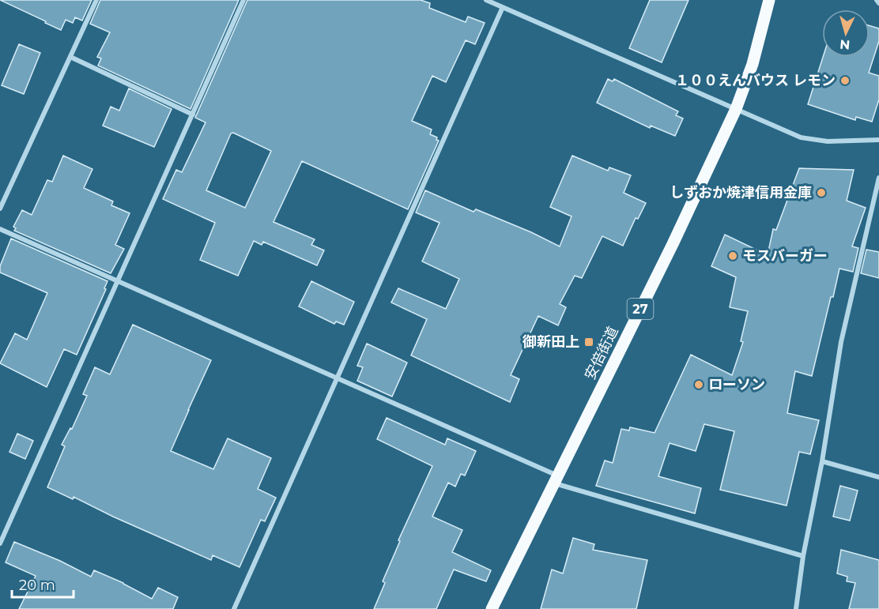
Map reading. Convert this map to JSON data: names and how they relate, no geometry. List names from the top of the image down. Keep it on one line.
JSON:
{"streets":{"main road":["27","安倍街道"]},"places":{"other":["１００えんバウス レモン","しずおか焼津信用金庫","モスバーガー","ローソン"],"transit":["御新田上"]},"scale_bar":"20 m","north":"bottom"}
